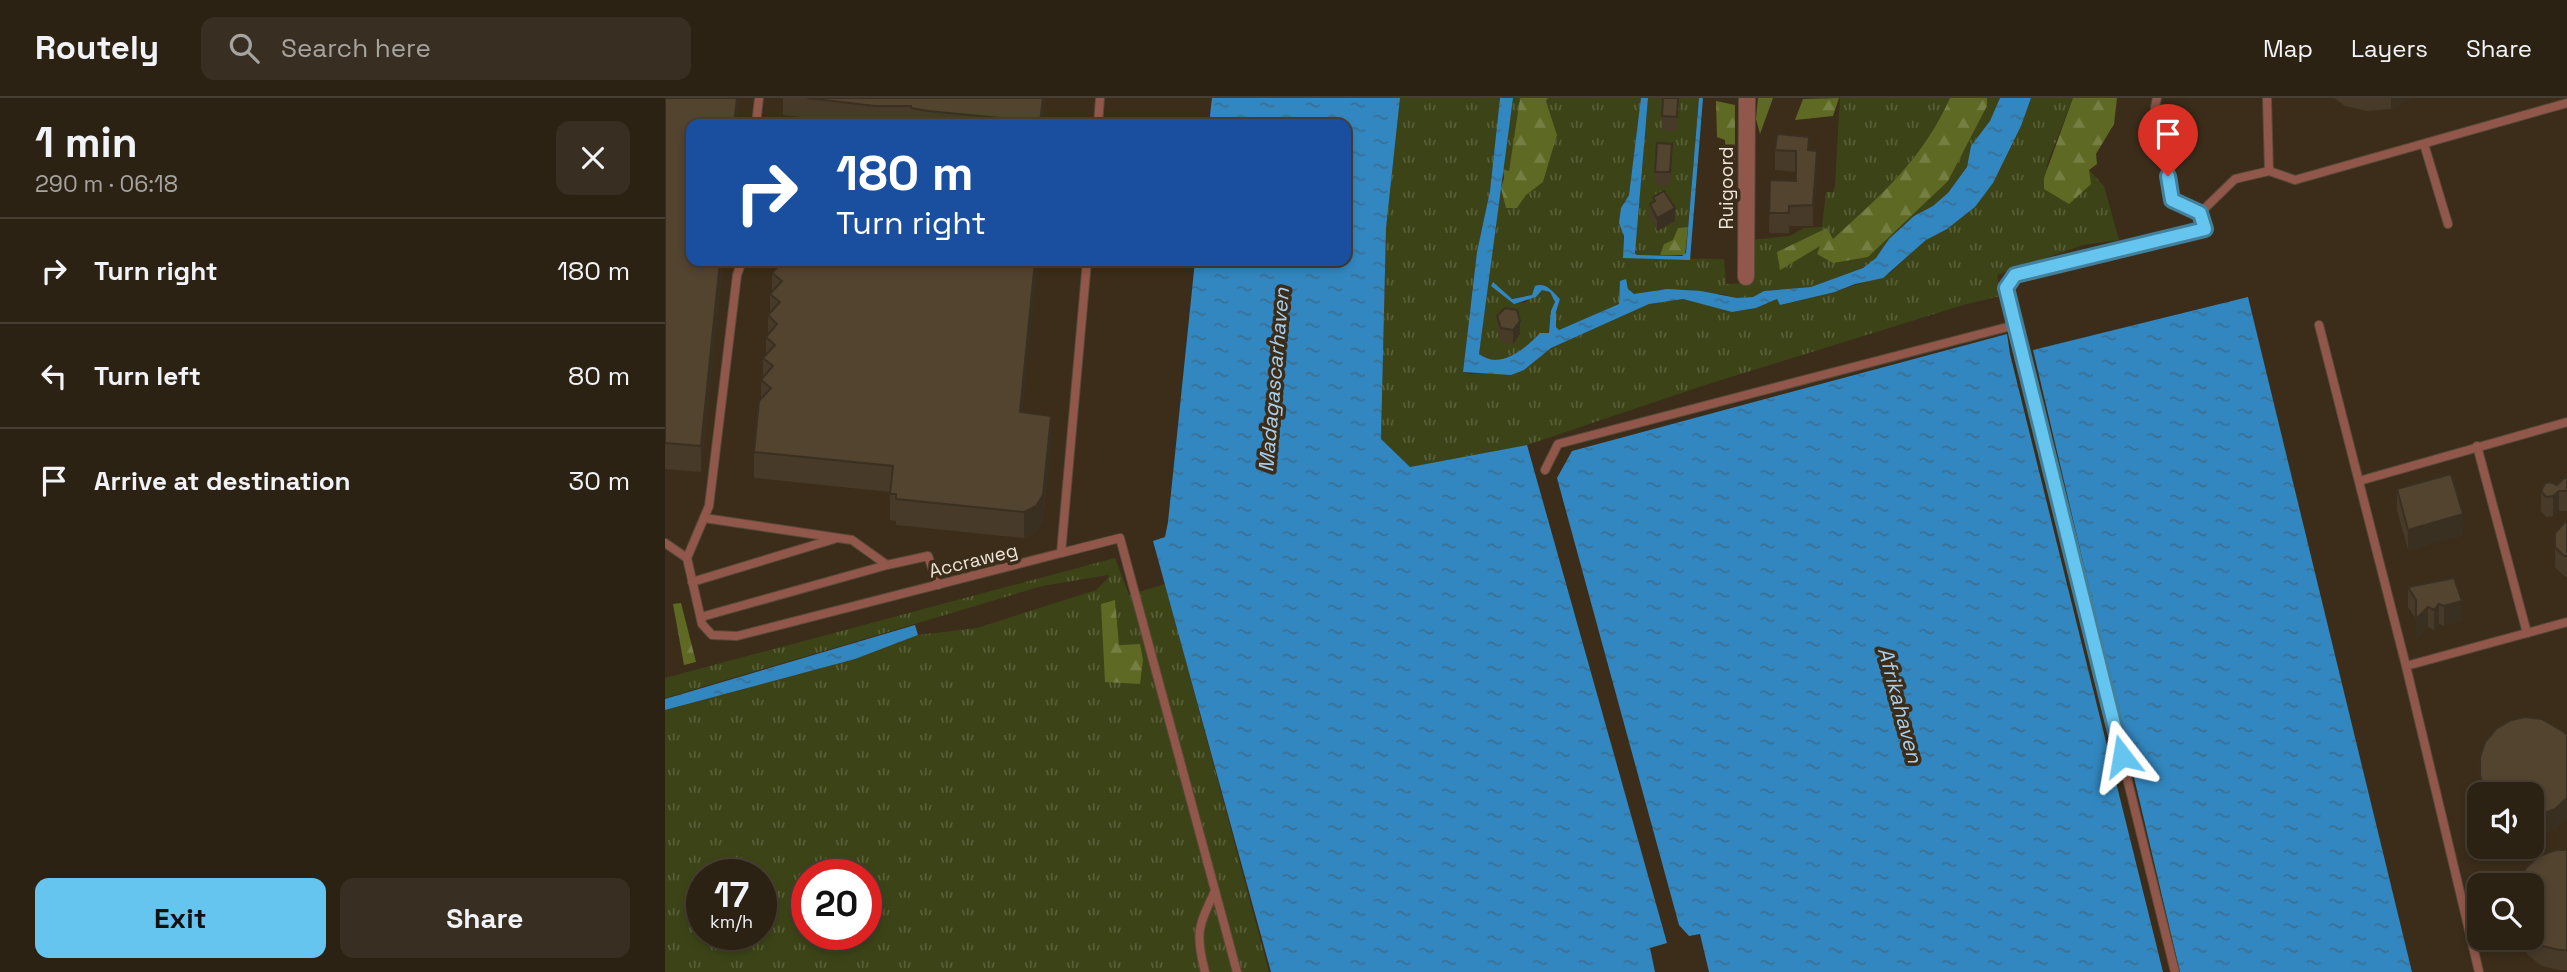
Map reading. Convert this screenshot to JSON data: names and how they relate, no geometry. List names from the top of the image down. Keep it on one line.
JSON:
{"streets":{"street":["Ruigoord"],"lane":["Accraweg"]},"water":["Madagascarhaven","Afrikahaven"],"page":{"header":"Routely","search":"Search here","nav":["Map","Layers","Share"],"heading":["1 min","290 m · 06:18"],"turn":["180 m","Turn right"],"list":[{"name":"Turn right","value":"180 m"},{"name":"Turn left","value":"80 m"},{"name":"Arrive at destination","value":"30 m"}],"speed":"17 km/h","limit":"20","buttons":["Exit","Share"]}}
